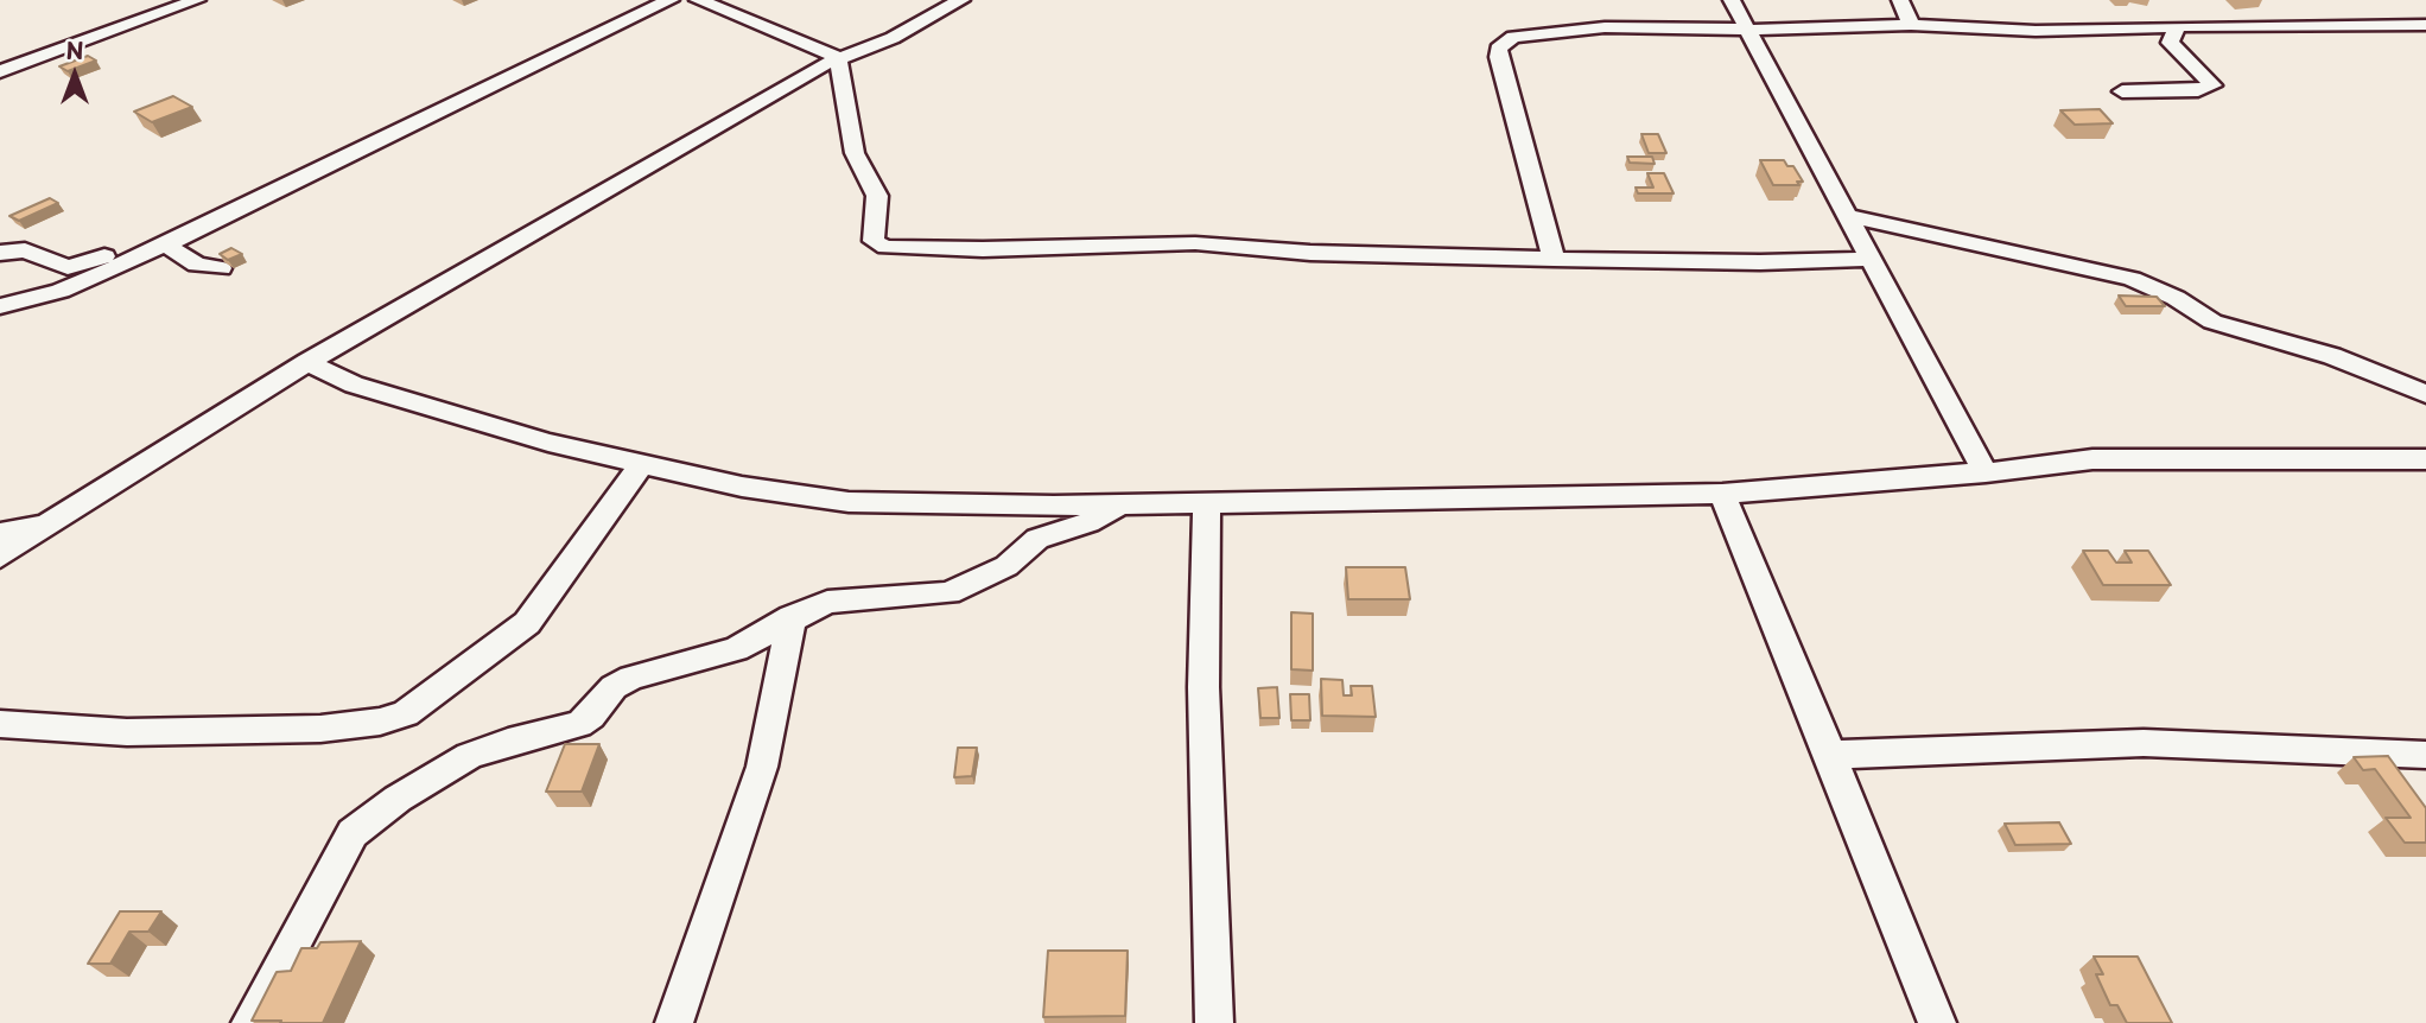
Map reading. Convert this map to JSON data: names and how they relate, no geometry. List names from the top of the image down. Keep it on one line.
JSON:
{"north":"top"}
